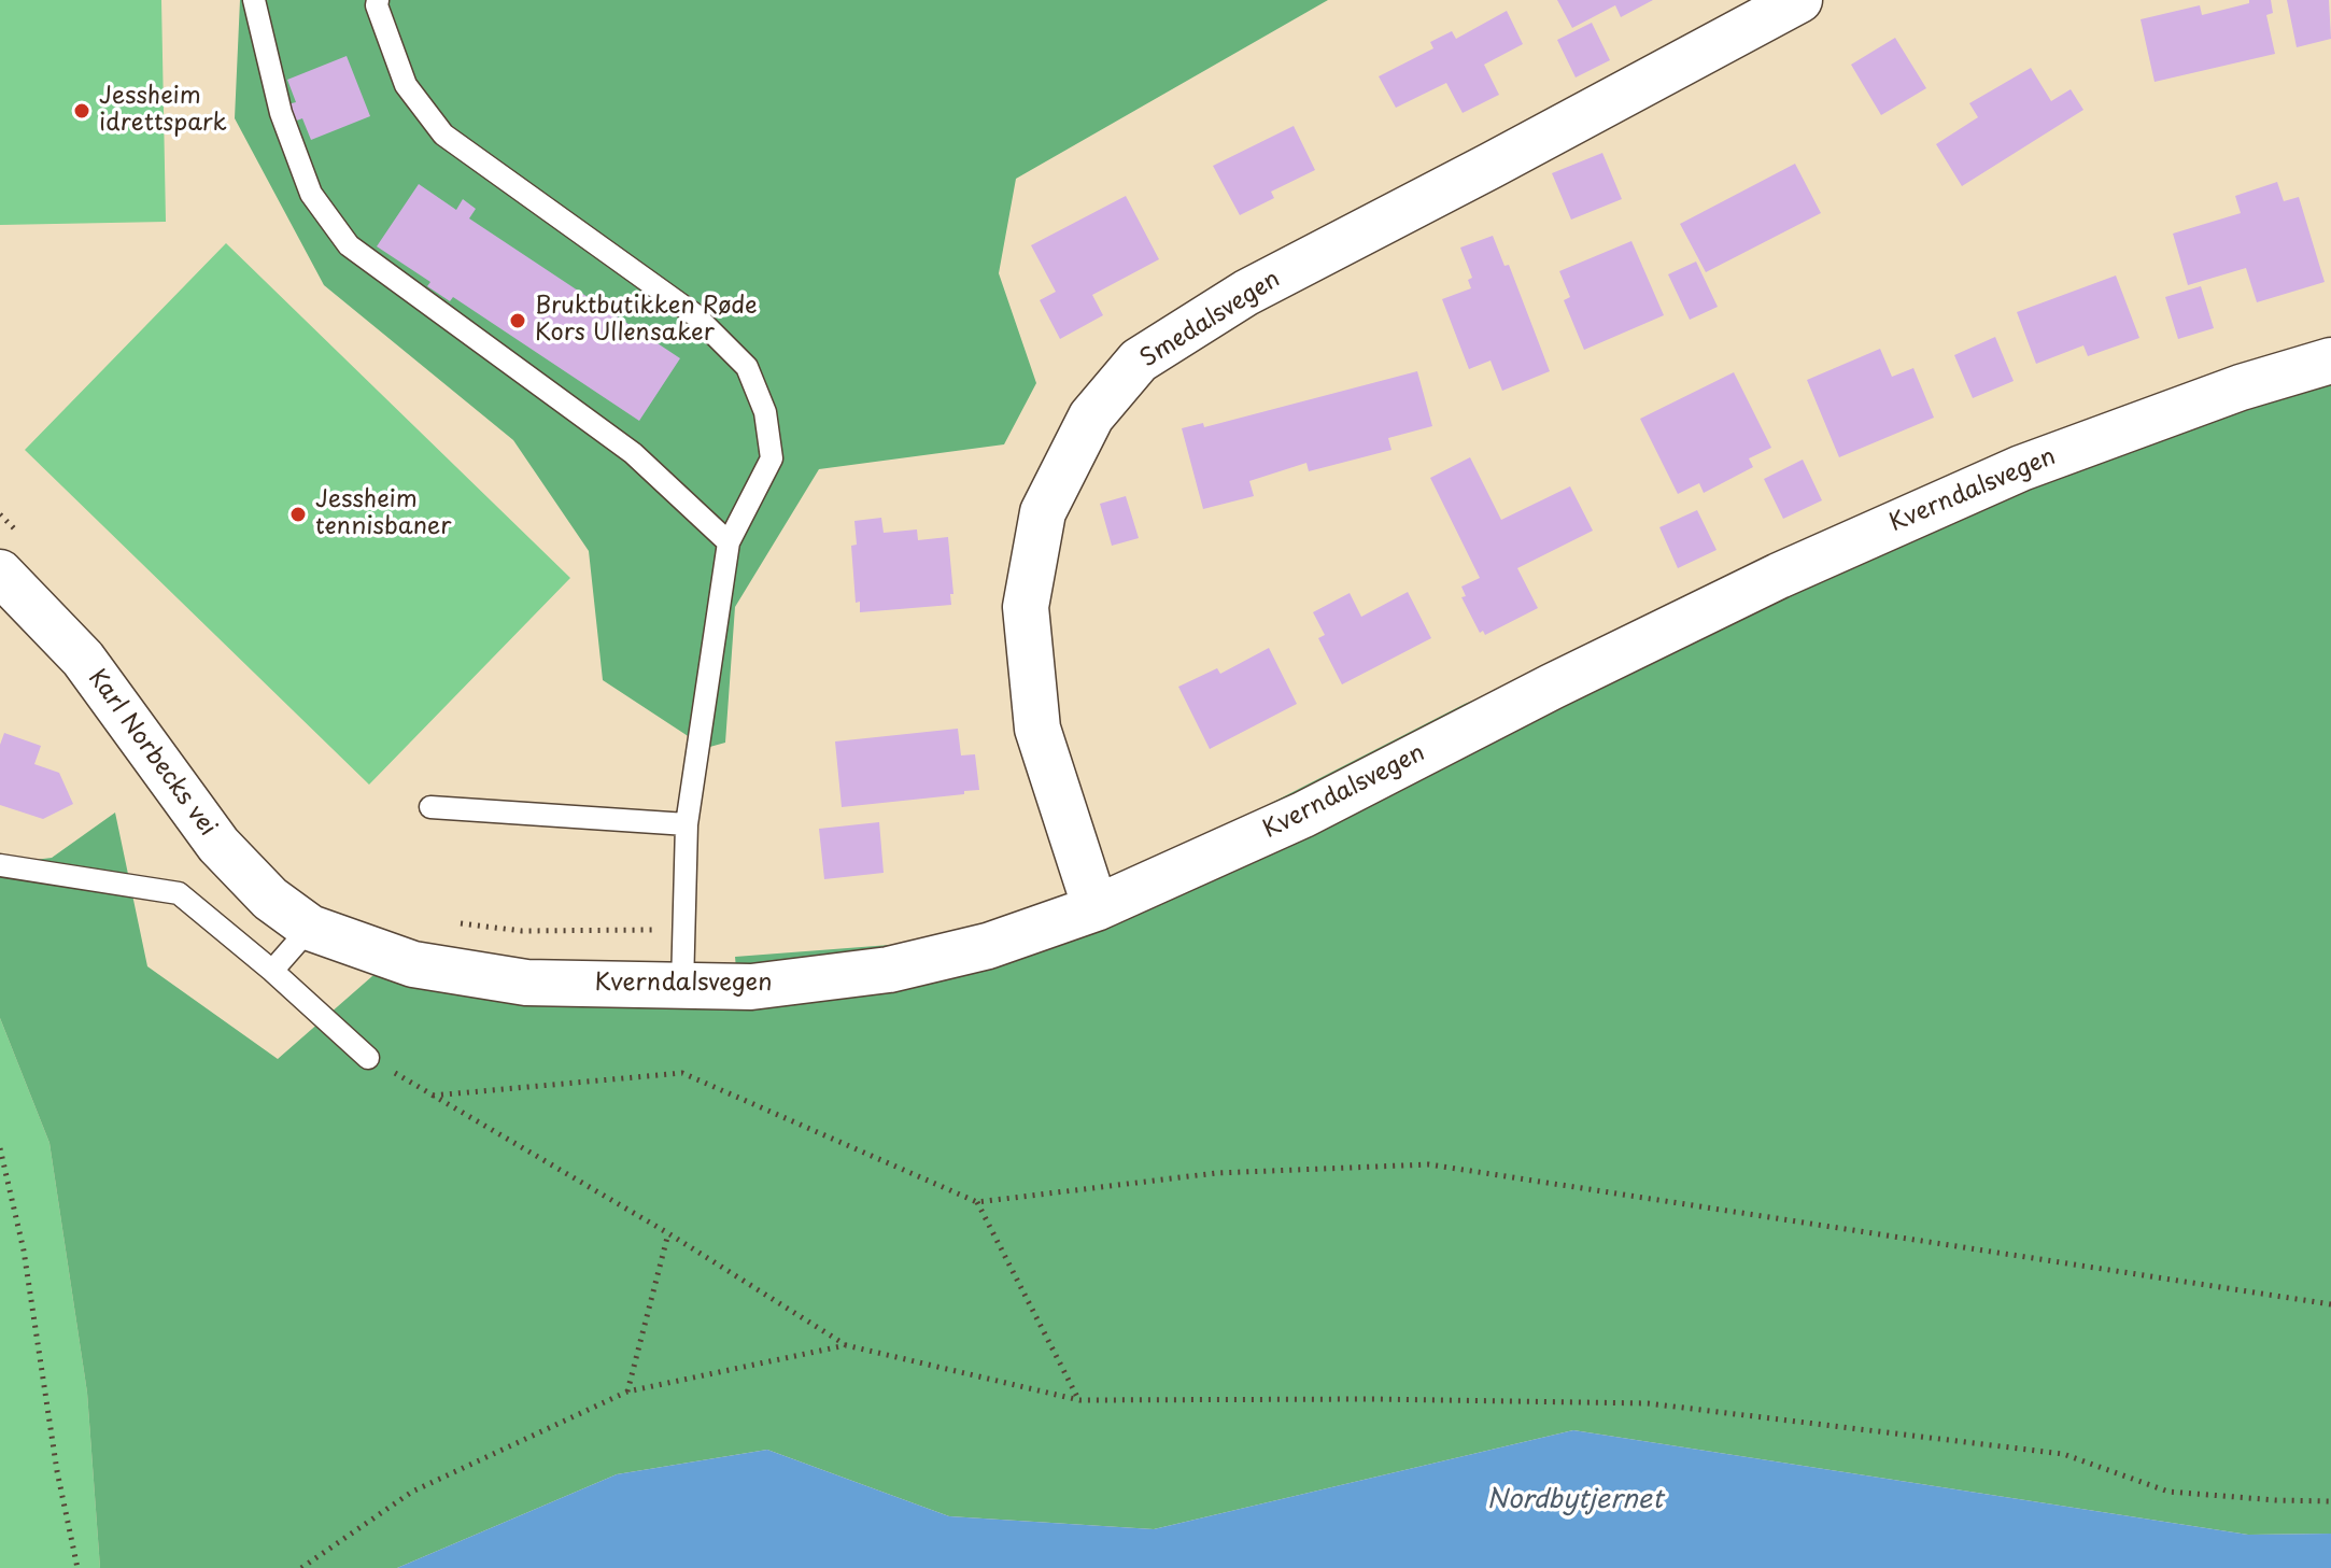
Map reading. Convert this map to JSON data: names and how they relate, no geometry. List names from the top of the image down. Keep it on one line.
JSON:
{"streets":{"street":["Smedalsvegen","Kverndalsvegen","Karl Norbecks vei"]},"crossings":[["Smedalsvegen","Kverndalsvegen"],["Kverndalsvegen","Karl Norbecks vei"]],"water":["Nordbytjernet"],"places":["Jessheim idrettspark","Bruktbutikken Røde Kors Ullensaker","Jessheim tennisbaner"]}
